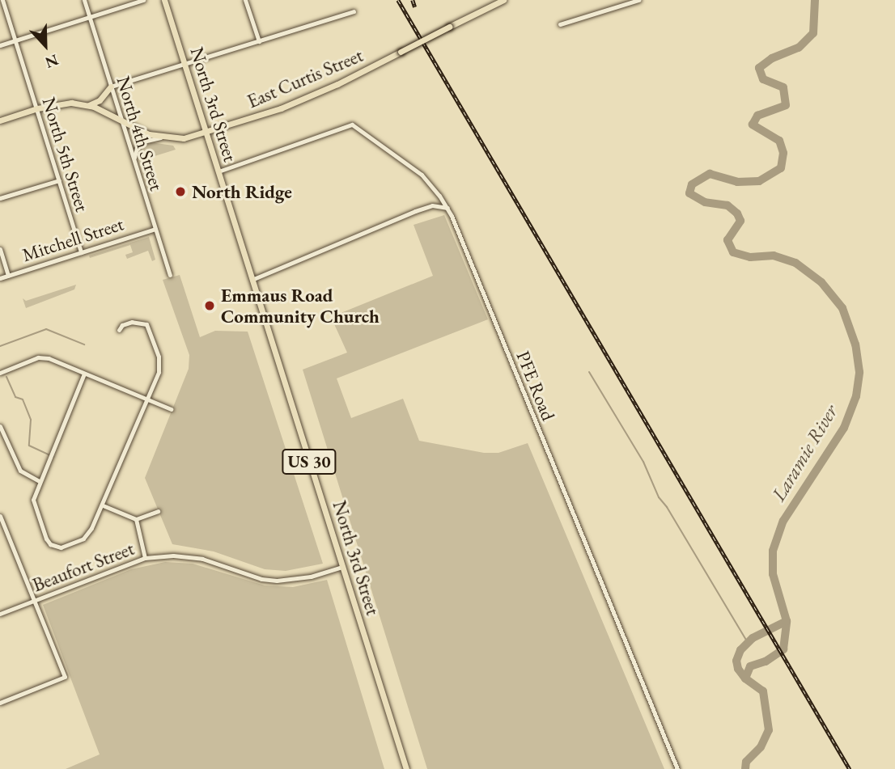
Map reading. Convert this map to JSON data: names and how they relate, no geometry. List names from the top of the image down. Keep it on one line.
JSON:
{"streets":{"main road":["East Curtis Street","North 3rd Street","US 30"],"street":["North 4th Street","North 5th Street","Mitchell Street","PFE Road","Beaufort Street"]},"crossings":[["East Curtis Street","North 3rd Street"],["East Curtis Street","North 4th Street"],["North 3rd Street","PFE Road"],["North 3rd Street","Beaufort Street"],["North 4th Street","Mitchell Street"],["North 5th Street","Mitchell Street"]],"water":["Laramie River"],"places":["North Ridge","Emmaus Road Community Church"],"north":"bottom"}
